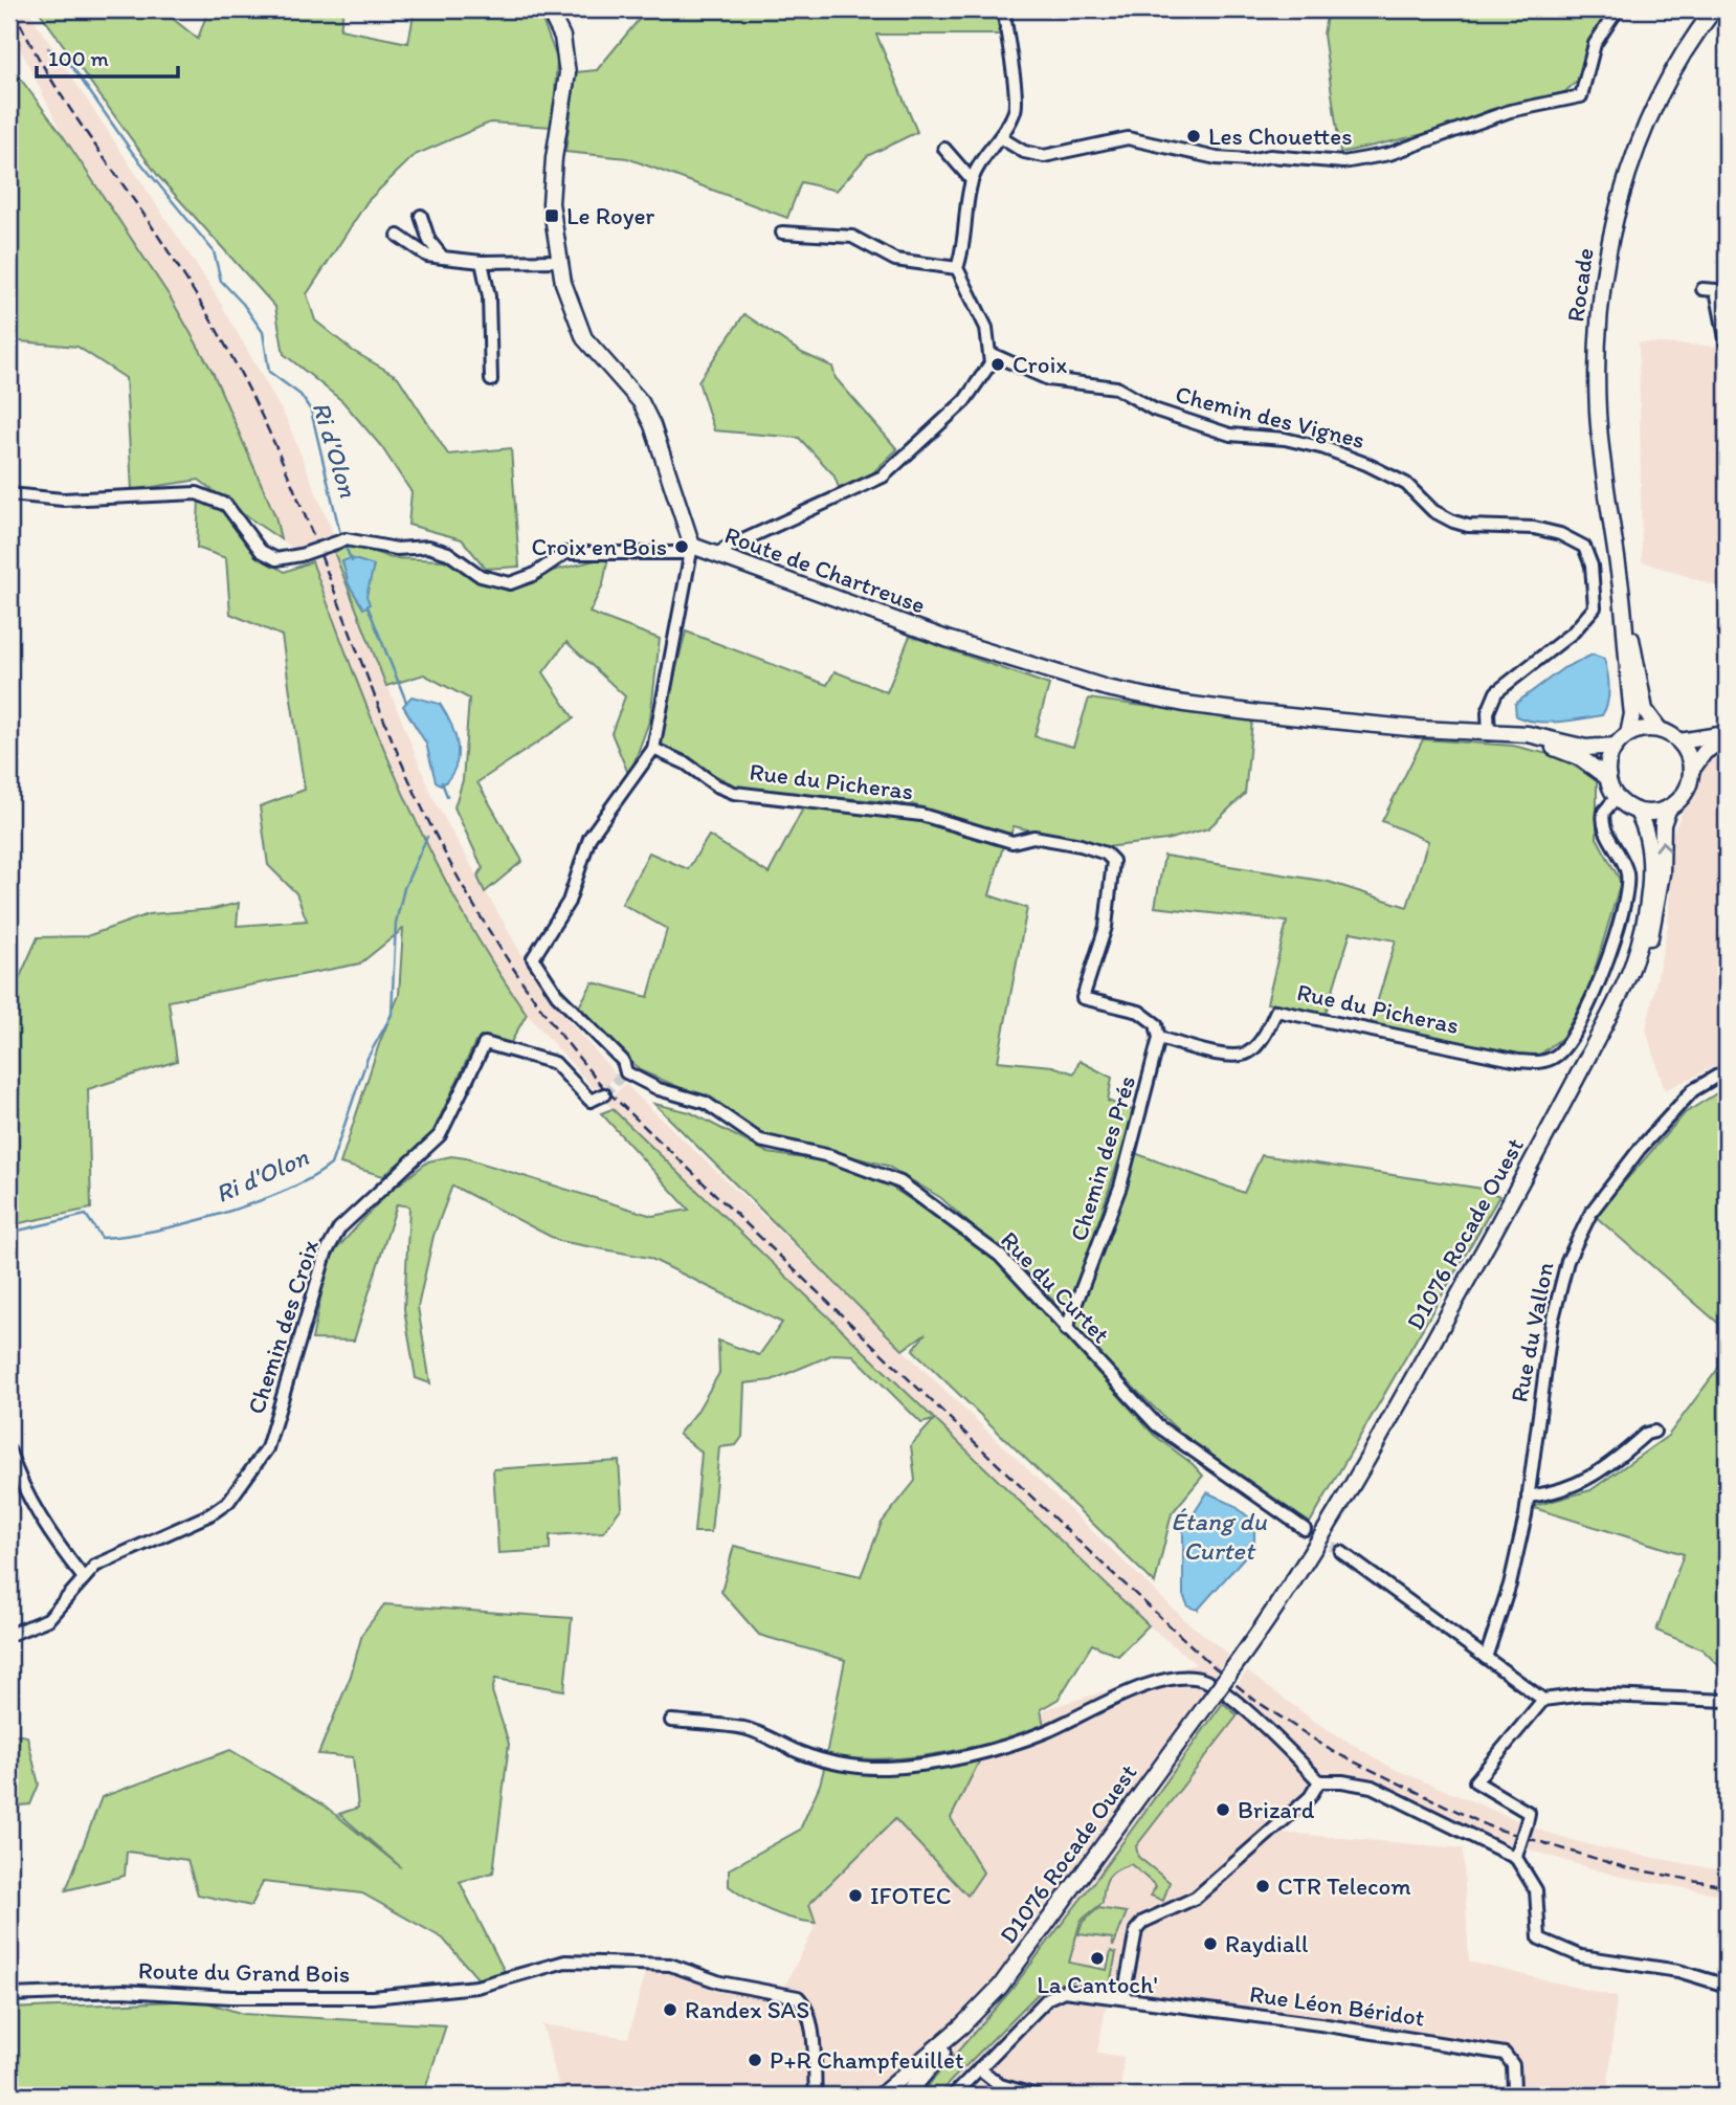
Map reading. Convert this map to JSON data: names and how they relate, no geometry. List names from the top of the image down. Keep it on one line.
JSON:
{"streets":{"main road":["Rocade","Route de Chartreuse","D1076 Rocade Ouest"],"street":["Chemin des Vignes","Rue du Picheras","Chemin des Prés","Rue du Curtet","Chemin des Croix","Rue du Vallon","Route du Grand Bois","Rue Léon Béridot"]},"crossings":[["Rocade","Route de Chartreuse"],["Rocade","Rue du Picheras"],["Rocade","D1076 Rocade Ouest"],["Chemin des Vignes","Route de Chartreuse"],["Route de Chartreuse","Rue du Picheras"],["Route de Chartreuse","D1076 Rocade Ouest"],["Rue du Picheras","Chemin des Prés"],["Rue du Picheras","D1076 Rocade Ouest"],["Rue du Picheras","Rue du Curtet"],["Chemin des Prés","Rue du Curtet"]],"water":["Ri d'Olon","Étang du Curtet"],"places":{"other":["Les Chouettes","Croix","Croix en Bois","Brizard","CTR Telecom","IFOTEC","Raydiall","La Cantoch'","Randex SAS","P+R Champfeuillet"],"transit":["Le Royer"]},"scale_bar":"100 m"}
